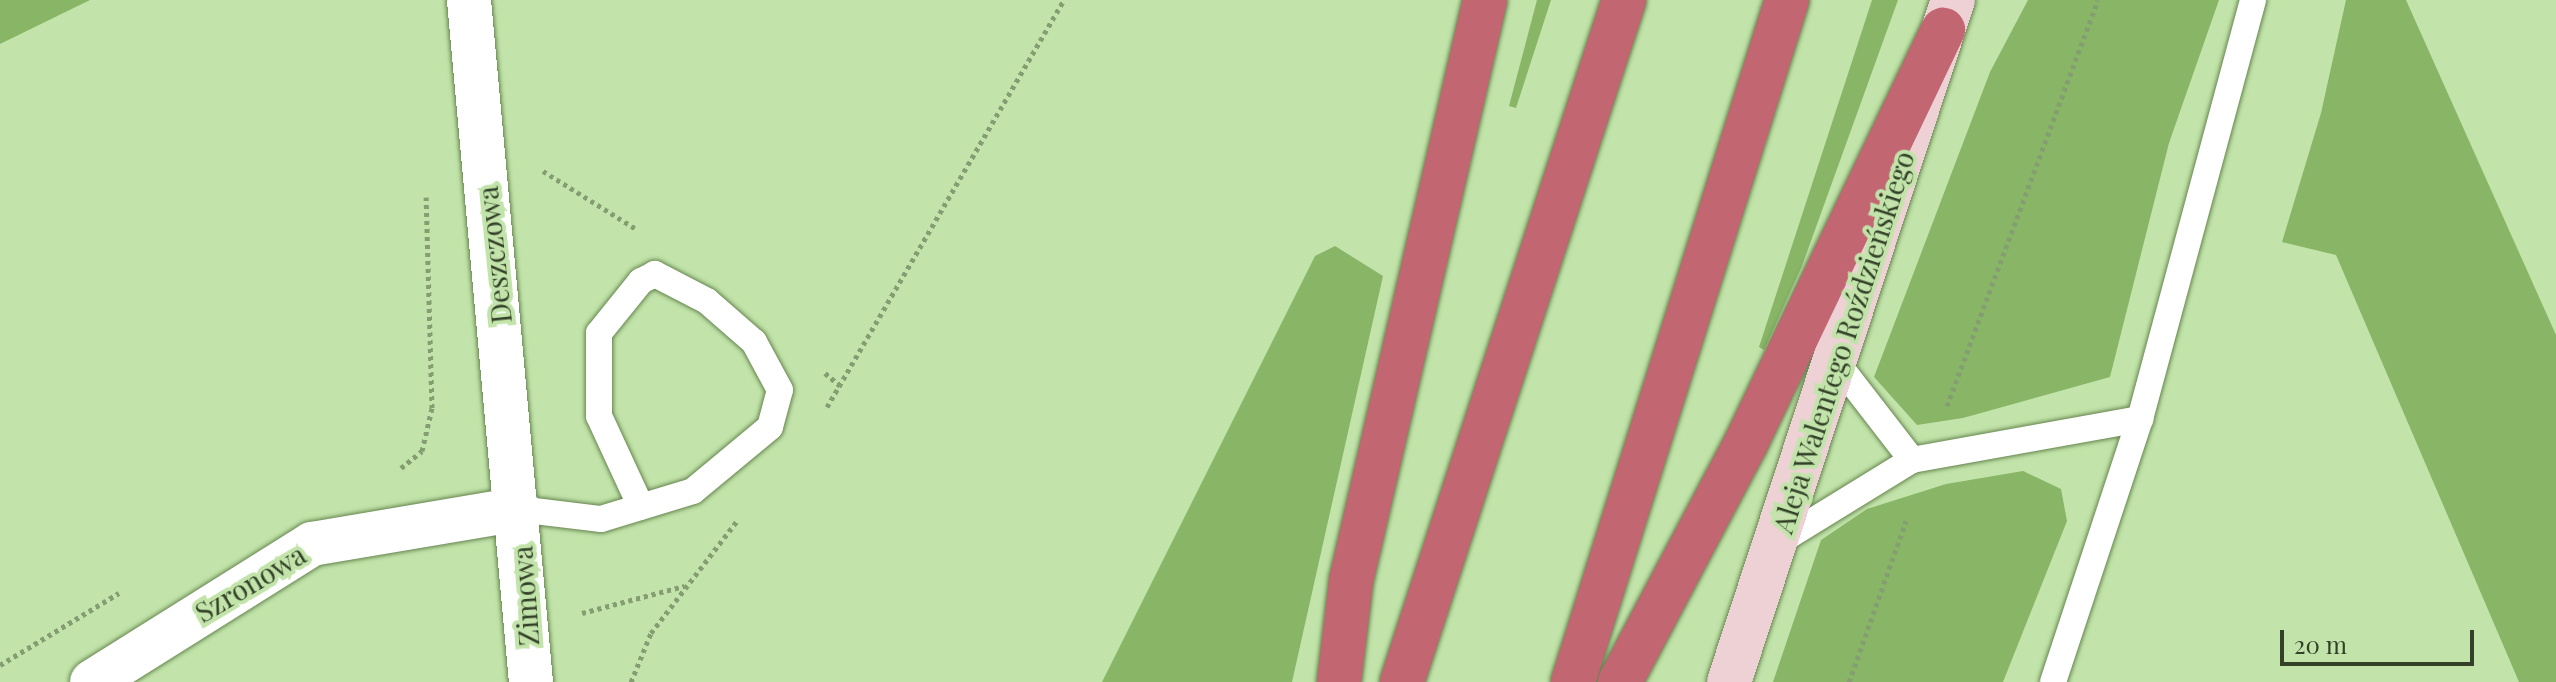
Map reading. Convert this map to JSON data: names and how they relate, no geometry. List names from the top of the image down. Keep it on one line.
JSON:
{"streets":{"street":["Deszczowa","Aleja Walentego Roździeńskiego","Szronowa","Zimowa"]},"crossings":[["Deszczowa","Szronowa"],["Deszczowa","Zimowa"],["Szronowa","Zimowa"]],"scale_bar":"20 m"}
